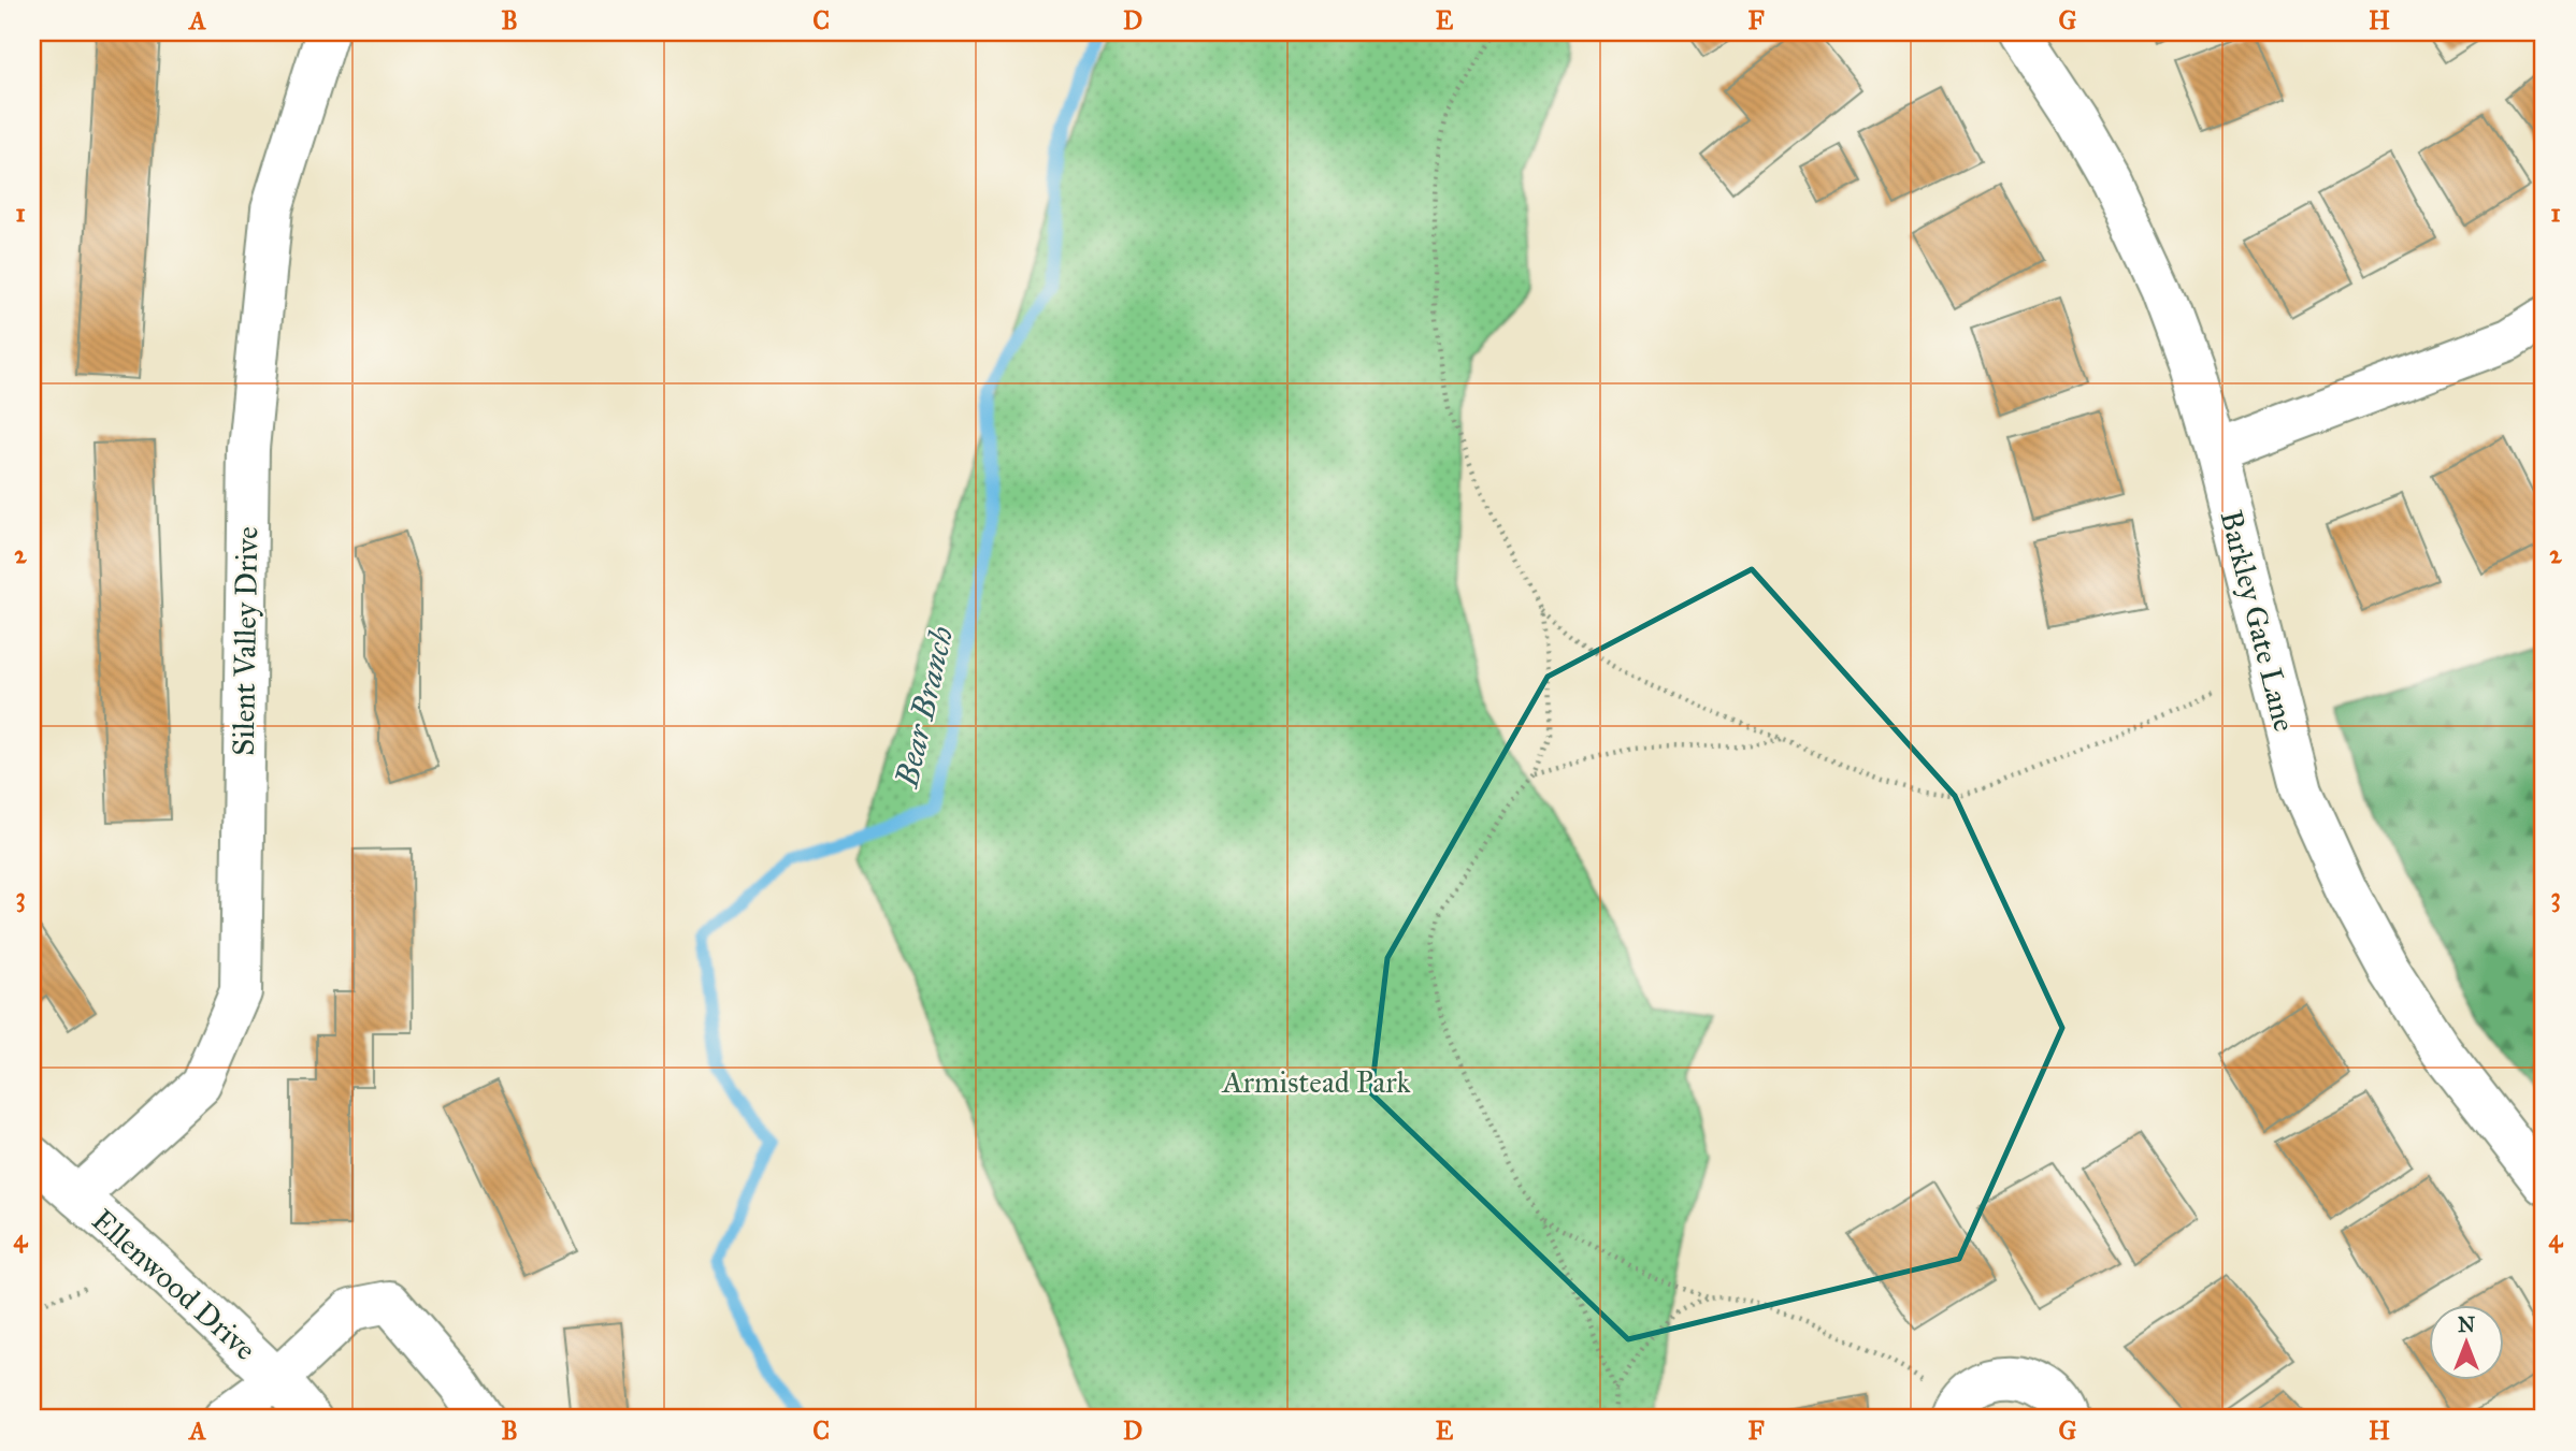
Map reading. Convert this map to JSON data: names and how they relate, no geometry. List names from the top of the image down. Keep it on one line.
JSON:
{"streets":{"street":["Barkley Gate Lane","Silent Valley Drive","Ellenwood Drive"]},"crossings":[["Silent Valley Drive","Ellenwood Drive"]],"water":["Bear Branch"],"parks":["Armistead Park"],"north":"top","grid":{"columns":["A","B","C","D","E","F","G","H"],"rows":["1","2","3","4"]}}
